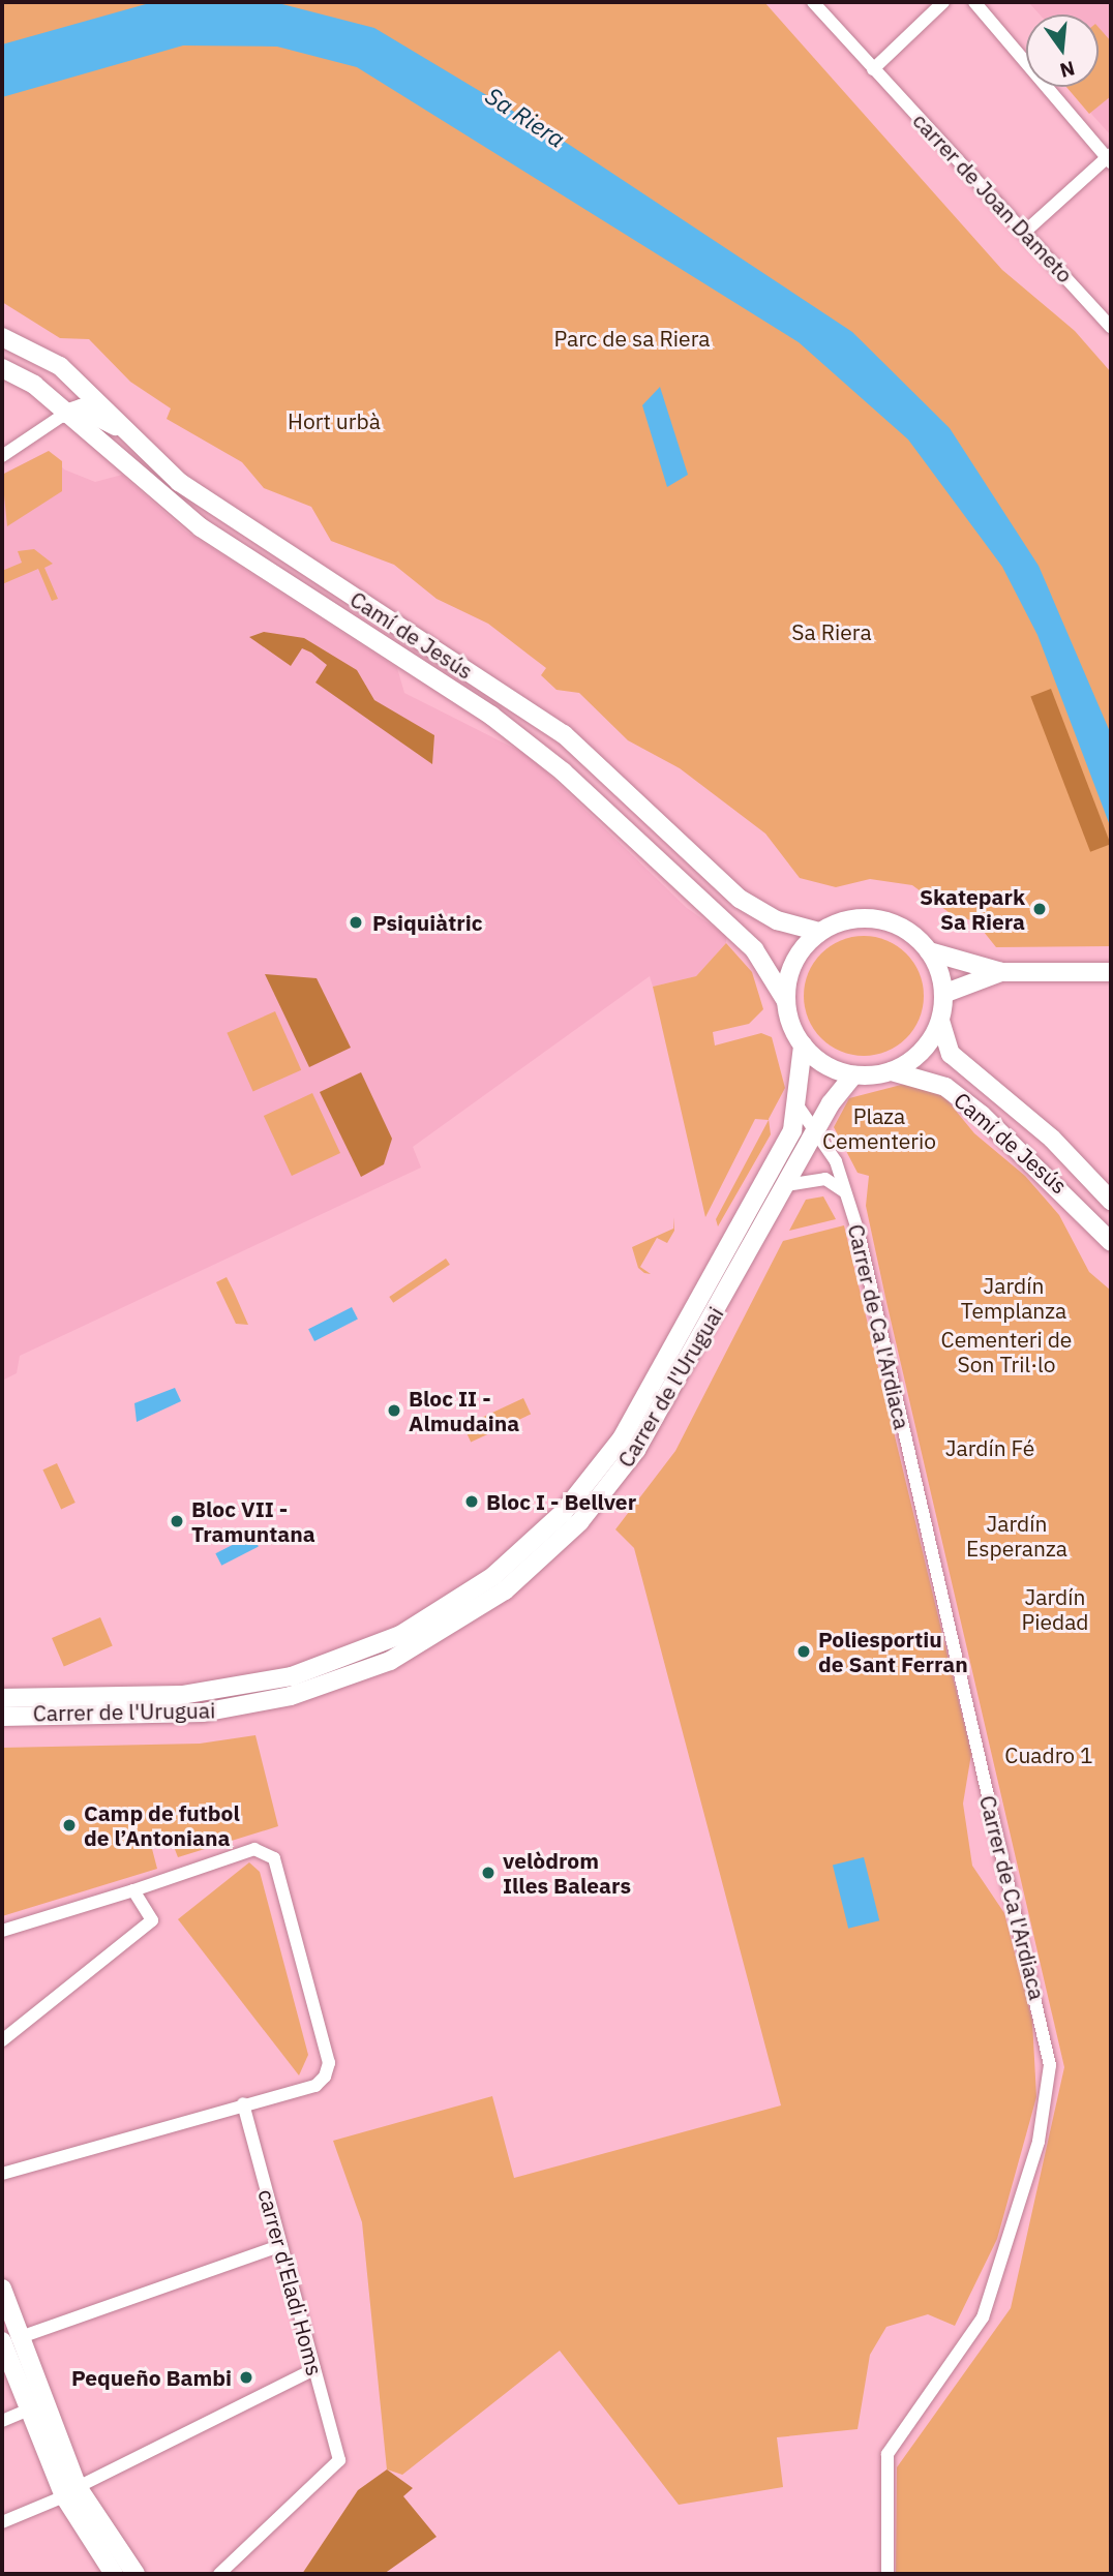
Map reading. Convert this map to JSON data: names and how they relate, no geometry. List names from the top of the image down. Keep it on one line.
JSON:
{"streets":{"main road":["Camí de Jesús","Carrer de l'Uruguai"],"street":["carrer de Joan Dameto","Carrer de Ca l'Ardiaca","carrer d'Eladi Homs"]},"crossings":[["Camí de Jesús","Carrer de l'Uruguai"],["Carrer de Ca l'Ardiaca","Carrer de l'Uruguai"]],"water":["Sa Riera"],"parks":["Parc de sa Riera","Hort urbà","Sa Riera","Plaza Cementerio","Jardín Templanza","Cementeri de Son Tril·lo","Jardín Fé","Jardín Esperanza","Jardín Piedad","Cuadro 1"],"places":["Skatepark Sa Riera","Psiquiàtric","Bloc II - Almudaina","Bloc I - Bellver","Bloc VII - Tramuntana","Poliesportiu de Sant Ferran","Camp de futbol de l’Antoniana","velòdrom Illes Balears","Pequeño Bambi"],"north":"bottom"}
